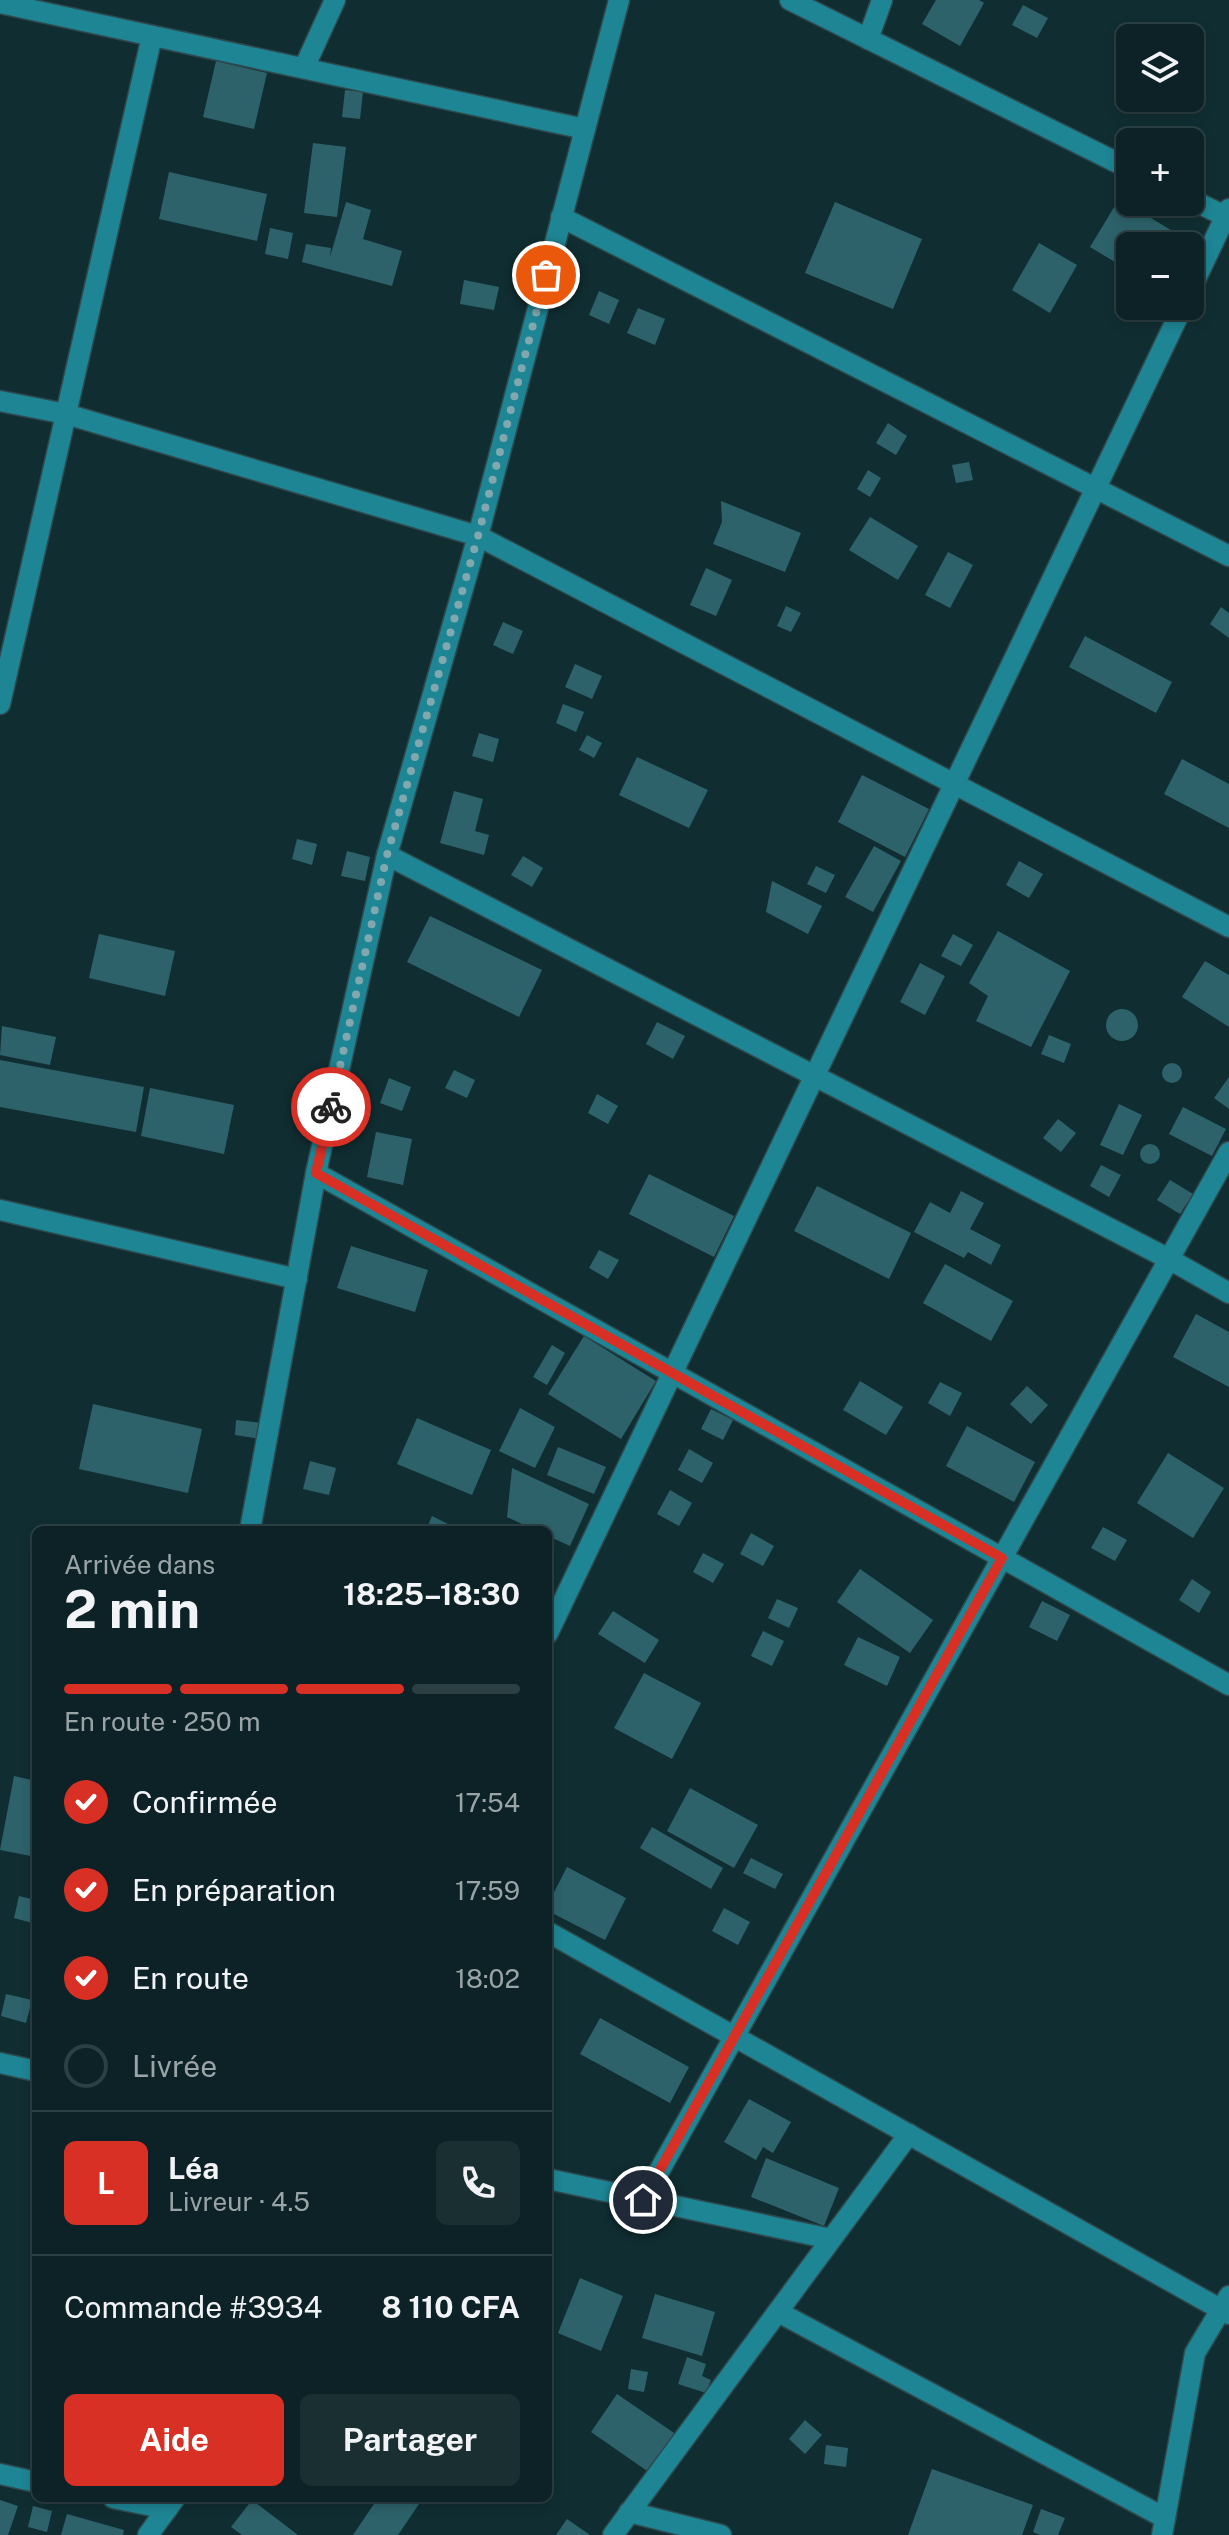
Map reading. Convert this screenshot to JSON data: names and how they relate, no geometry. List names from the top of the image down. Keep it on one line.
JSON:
{"page":{"map_buttons":["+","−"],"heading":["2 min","Arrivée dans","18:25–18:30"],"panel":["Léa","Livreur · 4.5","Commande #3934","8 110 CFA"],"bar":"En route · 250 m","list":[["Confirmée","17:54"],["En préparation","17:59"],["En route","18:02"],"Livrée"],"round":"L","buttons":["Aide","Partager"]}}
